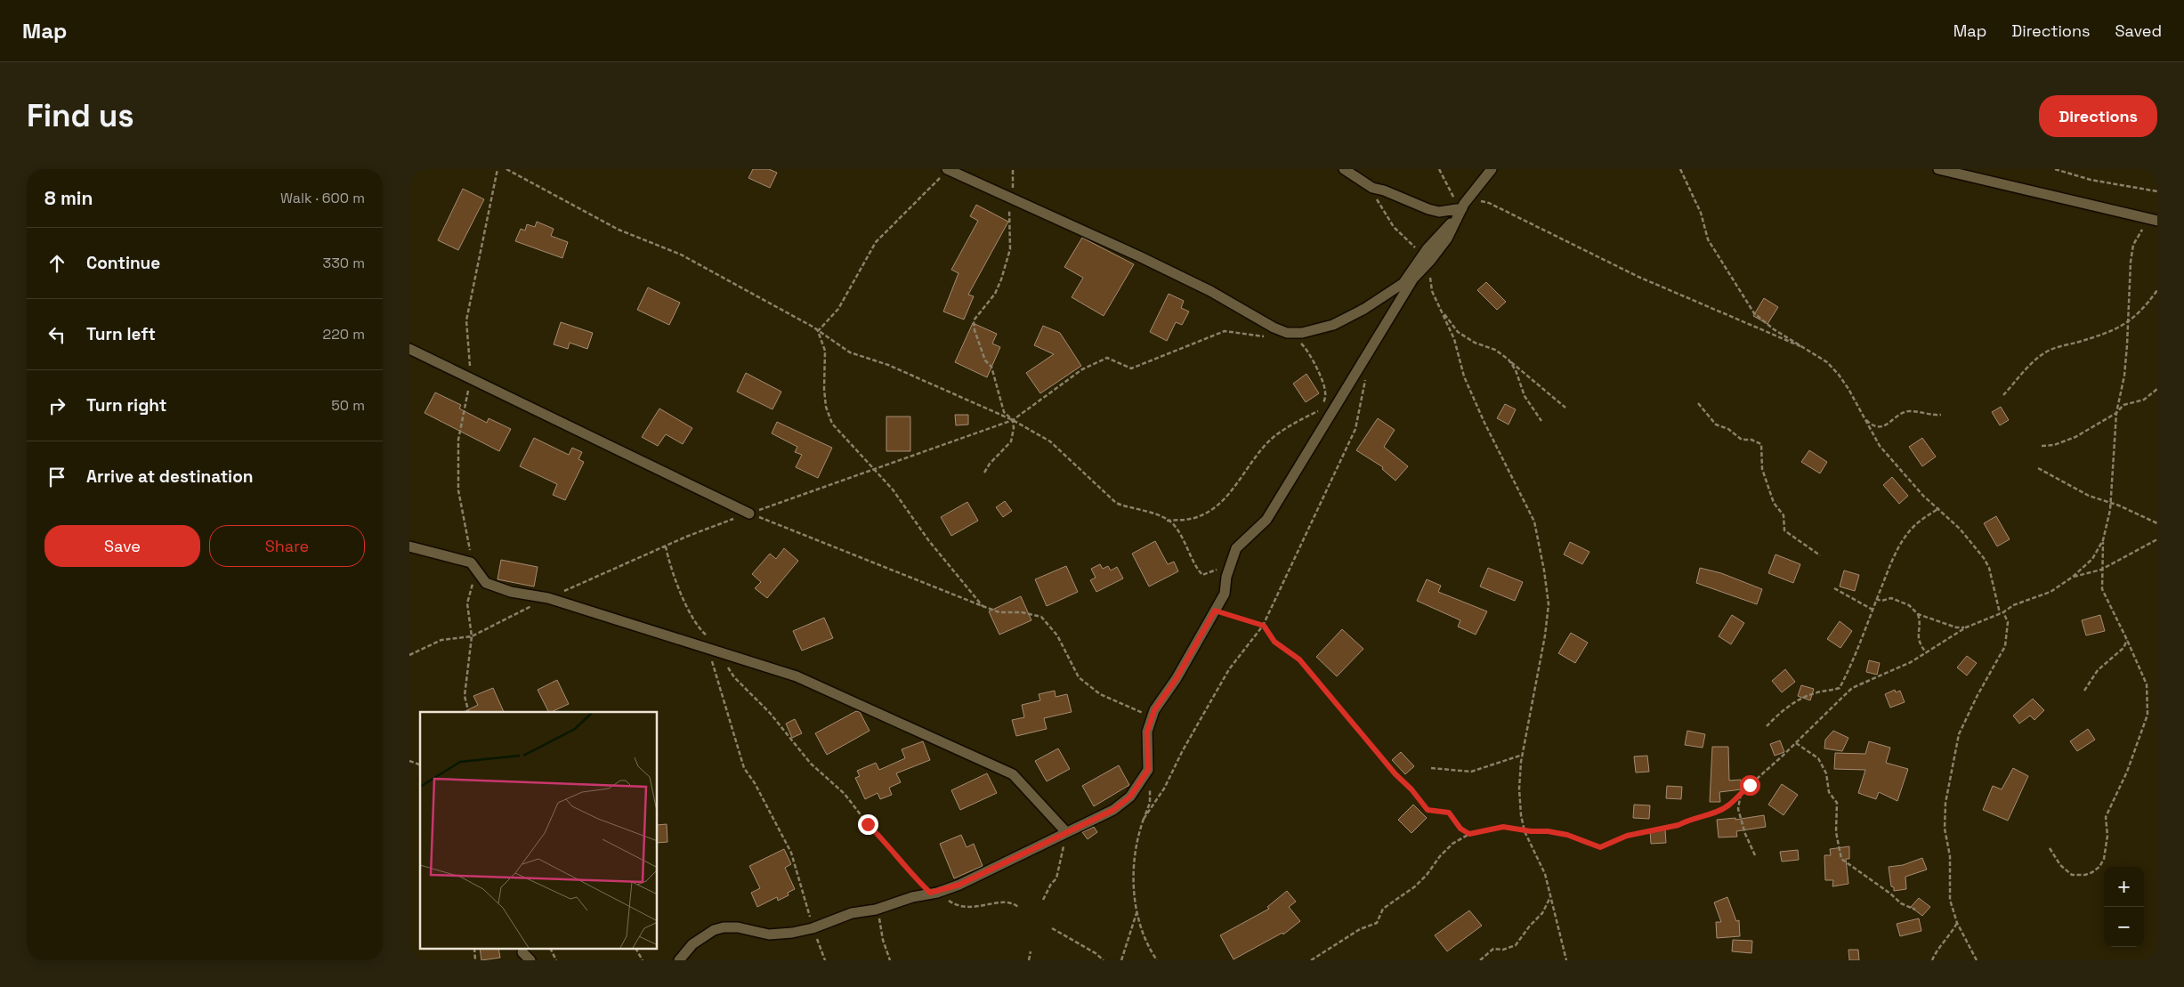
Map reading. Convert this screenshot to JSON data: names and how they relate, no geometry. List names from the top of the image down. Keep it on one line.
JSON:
{"page":{"header":"Map","nav":["Map","Directions","Saved"],"buttons":["Directions",["Save","Share"]],"title":"Find us","heading":["8 min","Walk · 600 m"],"list":[["Continue","330 m"],["Turn left","220 m"],["Turn right","50 m"],"Arrive at destination"],"map_buttons":["+","−"]}}
